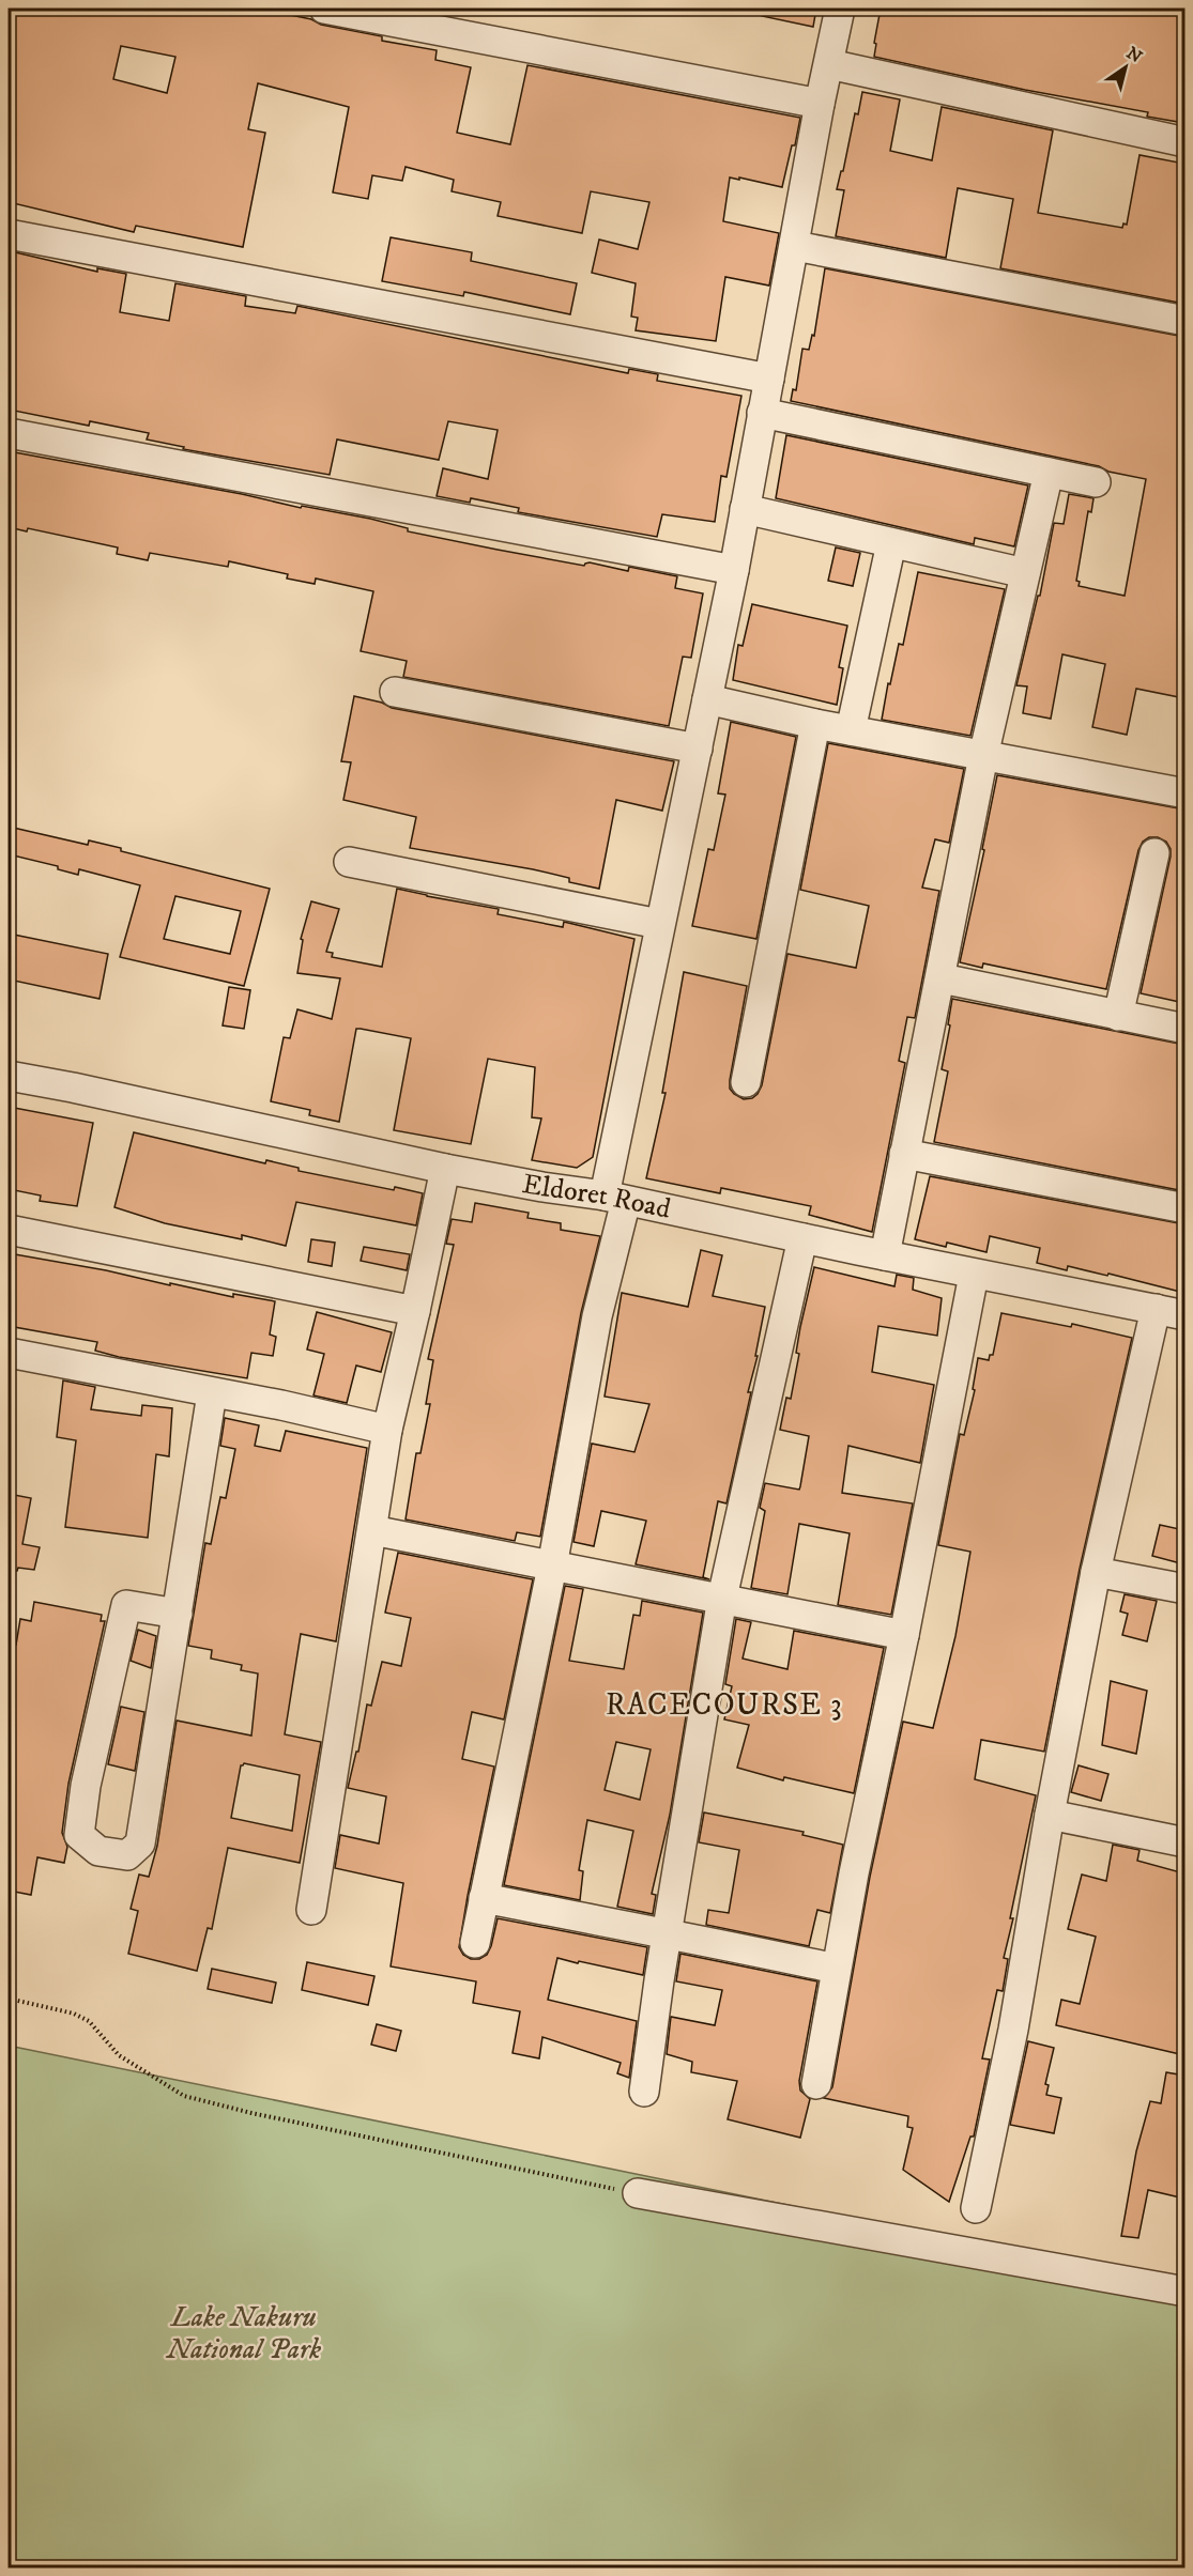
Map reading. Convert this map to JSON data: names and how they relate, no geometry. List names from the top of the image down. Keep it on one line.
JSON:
{"streets":{"street":["Eldoret Road"]},"districts":["RACECOURSE 3"],"parks":["Lake Nakuru National Park"],"north":"top right"}
